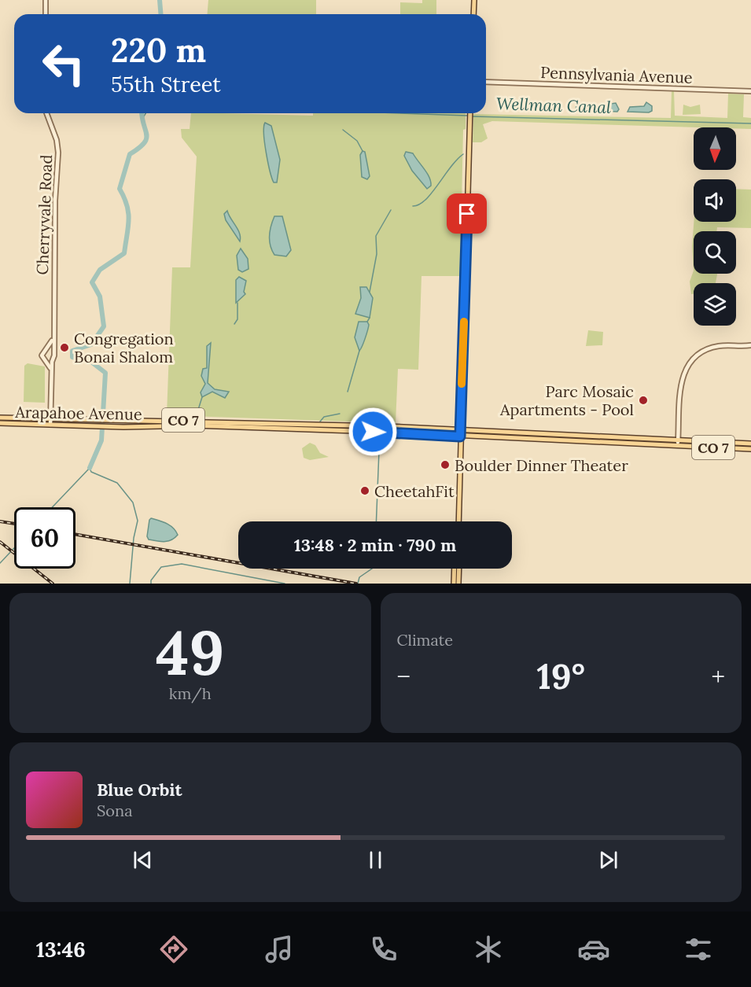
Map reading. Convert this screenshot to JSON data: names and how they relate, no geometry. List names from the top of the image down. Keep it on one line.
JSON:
{"streets":{"main road":["Arapahoe Avenue","CO 7"],"street":["Pennsylvania Avenue","Cherryvale Road"]},"water":["Wellman Canal"],"places":["Congregation Bonai Shalom","Parc Mosaic Apartments - Pool","Boulder Dinner Theater","CheetahFit"],"north":"bottom","page":{"turn":["220 m","55th Street"],"limit":"60","trip":"13:48 · 2 min · 790 m","tile":[["49","km/h"],"Climate"],"heat":["−","19°","+"],"song":["Blue Orbit","Sona"],"tabs":"13:46"}}
